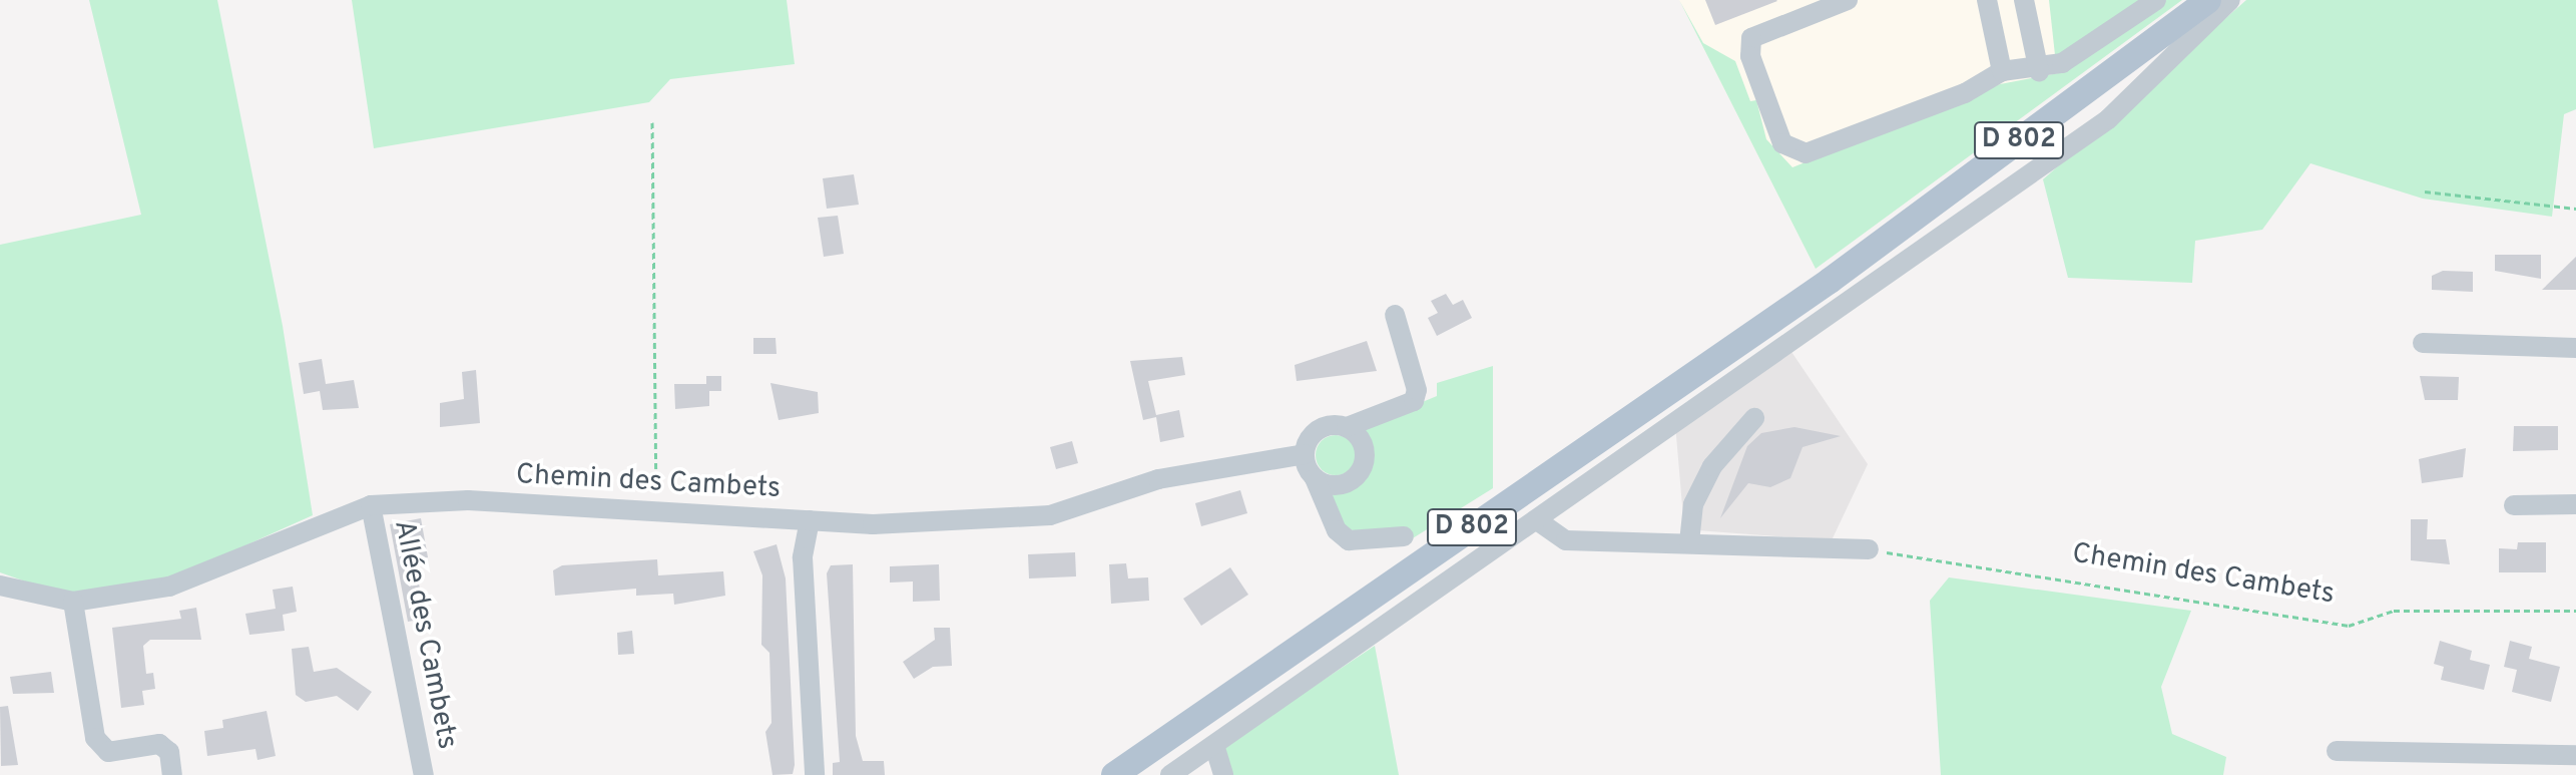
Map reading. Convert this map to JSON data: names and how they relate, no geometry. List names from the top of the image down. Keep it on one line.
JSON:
{"streets":{"main road":["D 802"],"street":["Chemin des Cambets","Allée des Cambets"]},"crossings":[["Chemin des Cambets","Allée des Cambets"]]}
